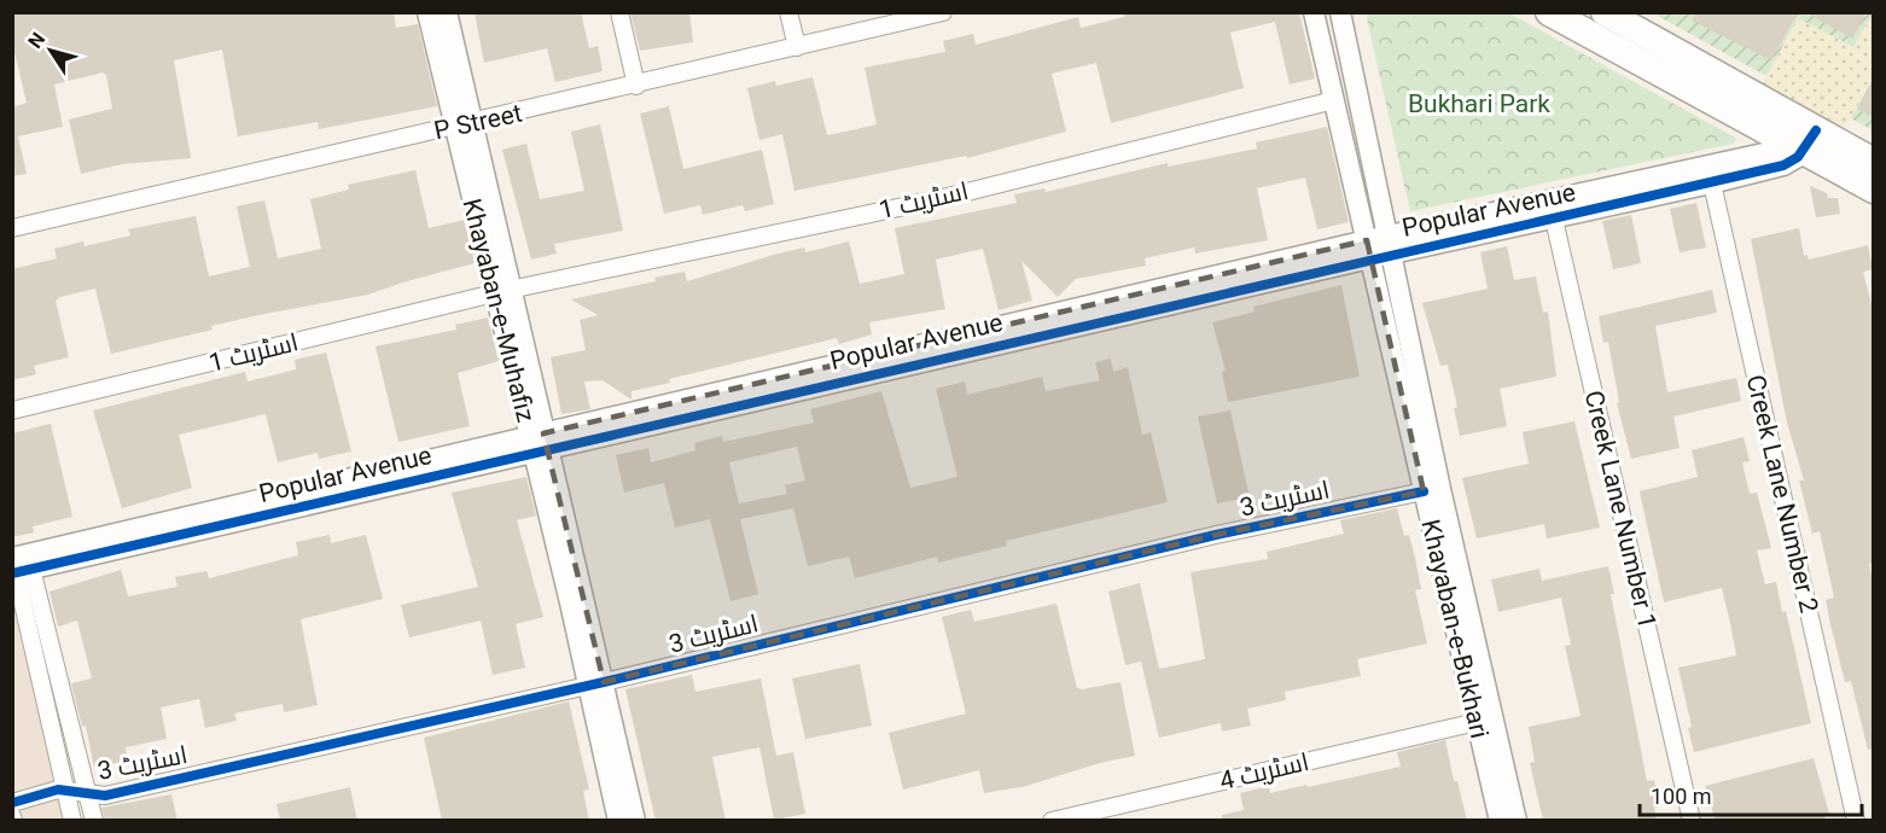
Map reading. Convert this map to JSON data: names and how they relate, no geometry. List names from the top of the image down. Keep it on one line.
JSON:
{"streets":{"street":["P Street","اسٹریٹ 1","Popular Avenue","Khayaban-e-Muhafiz","Creek Lane Number 2","اسٹریٹ 3","Creek Lane Number 1","Khayaban-e-Bukhari","اسٹریٹ 4"]},"crossings":[["P Street","Khayaban-e-Muhafiz"],["اسٹریٹ 1","Khayaban-e-Muhafiz"],["اسٹریٹ 1","Khayaban-e-Bukhari"],["Popular Avenue","Khayaban-e-Muhafiz"],["Popular Avenue","Creek Lane Number 2"],["Popular Avenue","Creek Lane Number 1"],["Popular Avenue","Khayaban-e-Bukhari"],["Khayaban-e-Muhafiz","اسٹریٹ 3"],["اسٹریٹ 3","Khayaban-e-Bukhari"],["Khayaban-e-Bukhari","اسٹریٹ 4"]],"parks":["Bukhari Park"],"scale_bar":"100 m","north":"top left"}
